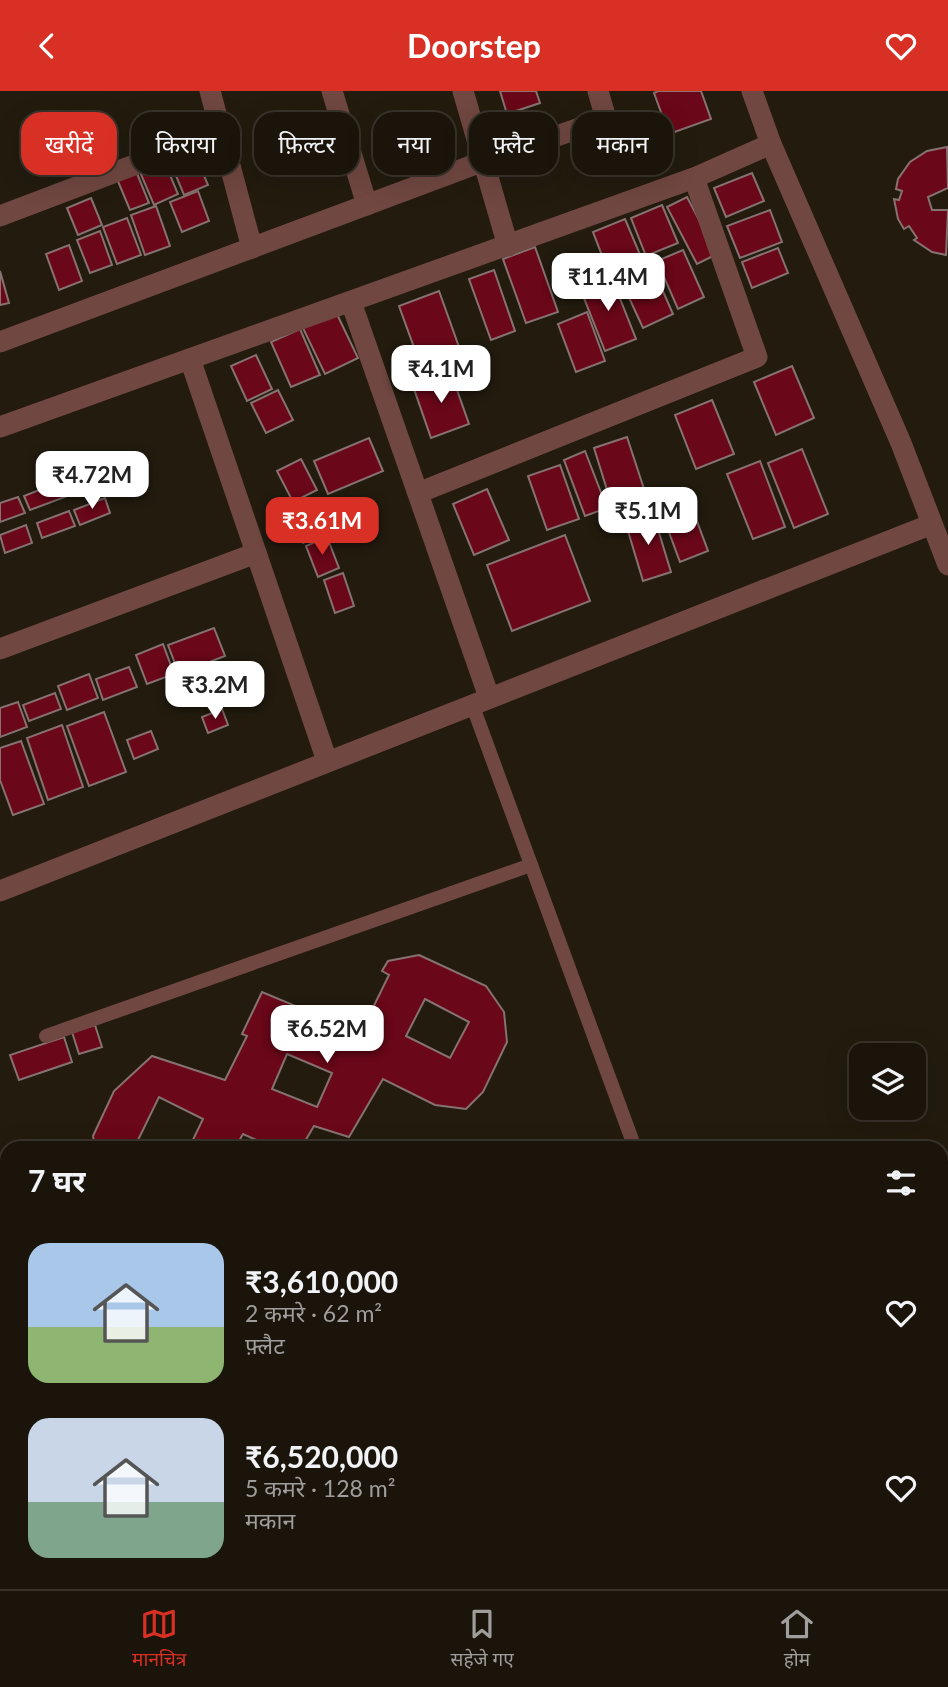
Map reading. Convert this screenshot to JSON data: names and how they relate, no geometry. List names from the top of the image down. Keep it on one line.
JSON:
{"page":{"header":"Doorstep","chip":["खरीदें","किराया","फ़िल्टर","नया","फ़्लैट","मकान"],"price":["₹11.4M","₹4.1M","₹4.72M","₹5.1M","₹3.61M","₹3.2M","₹6.52M"],"heading":"7 घर","list":[{"name":"₹3,610,000","note":"2 कमरे · 62 m² · फ़्लैट"},{"name":"₹6,520,000","note":"5 कमरे · 128 m² · मकान"}],"tabs":["मानचित्र","सहेजे गए","होम"]}}
